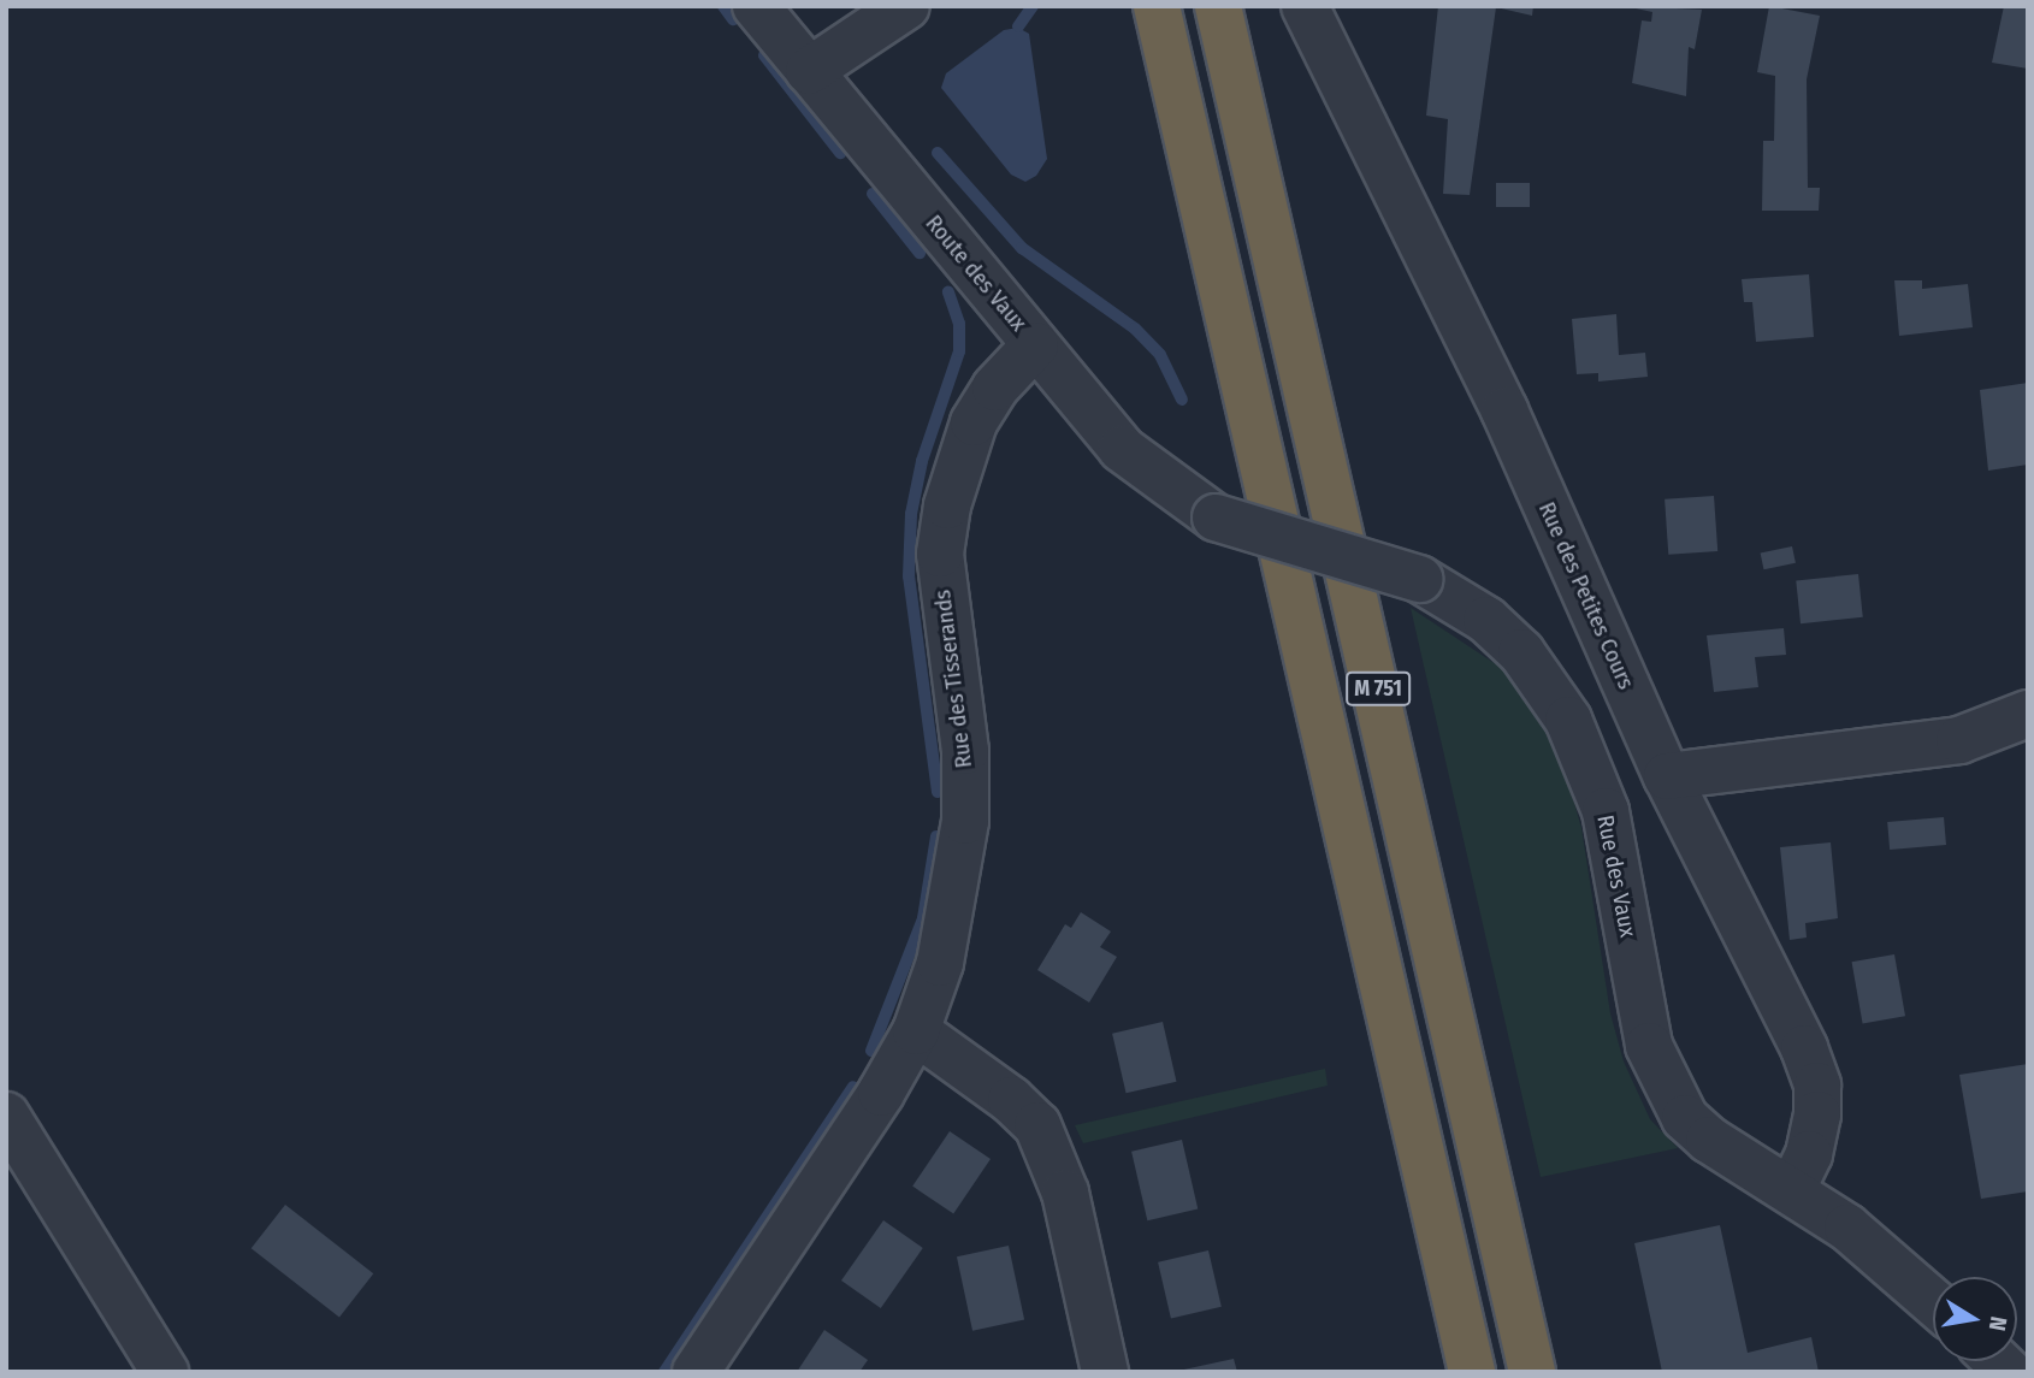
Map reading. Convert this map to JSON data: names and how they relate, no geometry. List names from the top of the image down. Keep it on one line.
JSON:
{"streets":{"highway":["M 751"],"street":["Route des Vaux","Rue des Petites Cours","Rue des Tisserands","Rue des Vaux"]},"crossings":[["Route des Vaux","Rue des Tisserands"],["Route des Vaux","Rue des Vaux"],["Rue des Petites Cours","Rue des Vaux"]],"north":"right"}
